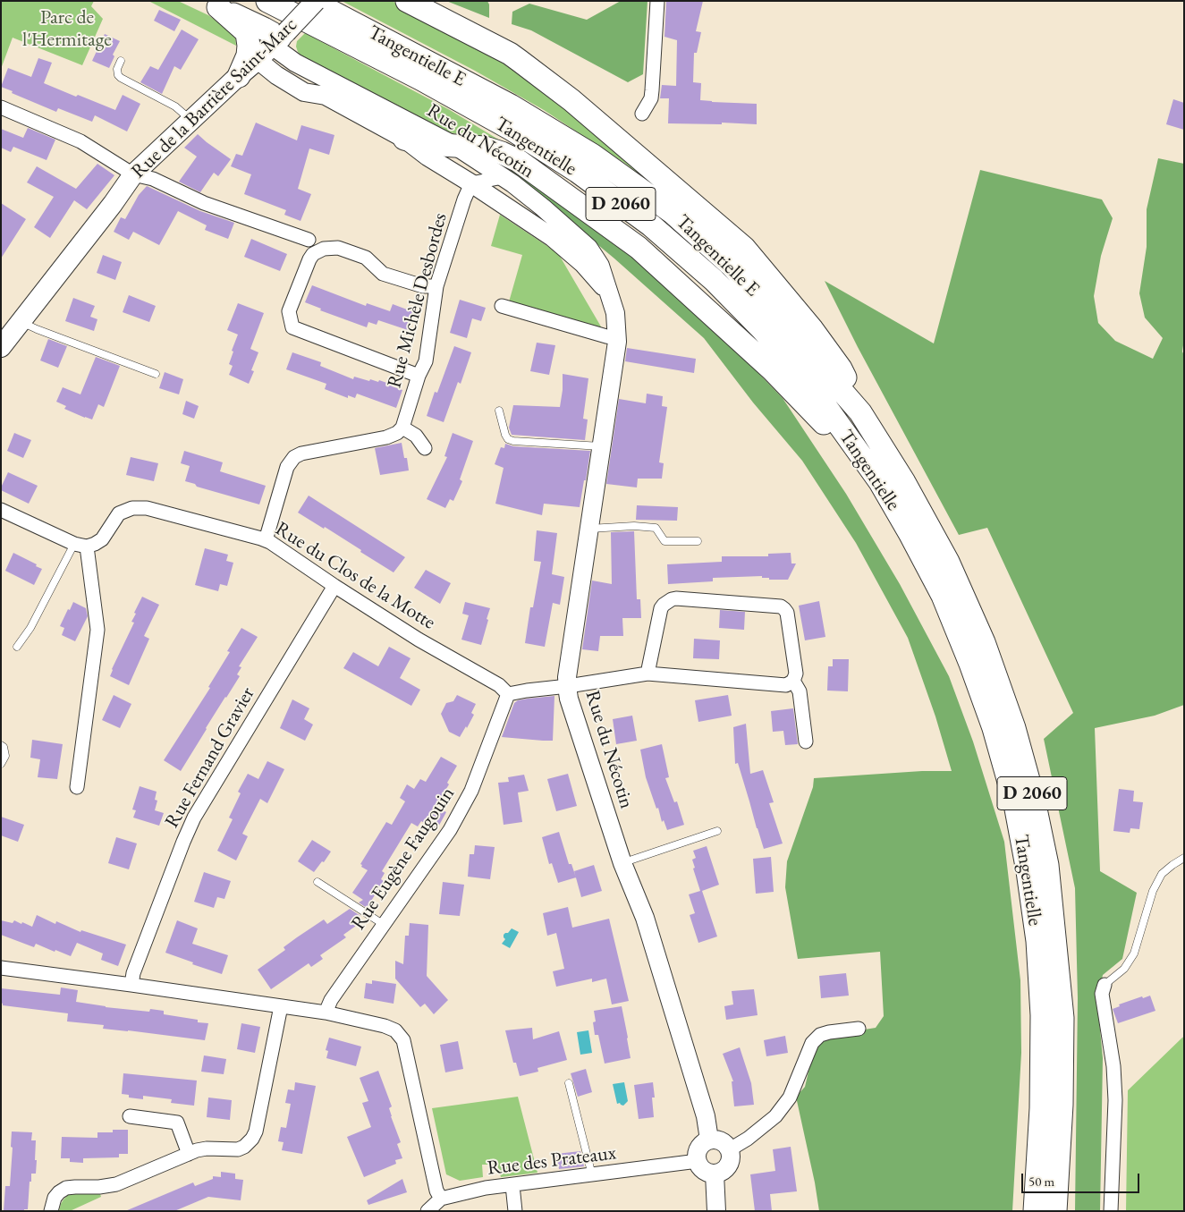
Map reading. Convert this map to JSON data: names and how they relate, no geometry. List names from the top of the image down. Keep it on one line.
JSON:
{"streets":{"main road":["Tangentielle E","Rue de la Barrière Saint-Marc","Tangentielle","D 2060"],"street":["Rue du Nécotin","Rue Michèle Desbordes","Rue du Clos de la Motte","Rue Fernand Gravier","Rue Eugène Faugouin","Rue des Prateaux"]},"crossings":[["Tangentielle E","Tangentielle"],["Rue de la Barrière Saint-Marc","Rue du Nécotin"],["Rue du Nécotin","Rue Michèle Desbordes"],["Rue du Clos de la Motte","Rue Fernand Gravier"],["Rue du Clos de la Motte","Rue Eugène Faugouin"]],"parks":["Parc de l'Hermitage"],"scale_bar":"50 m"}
